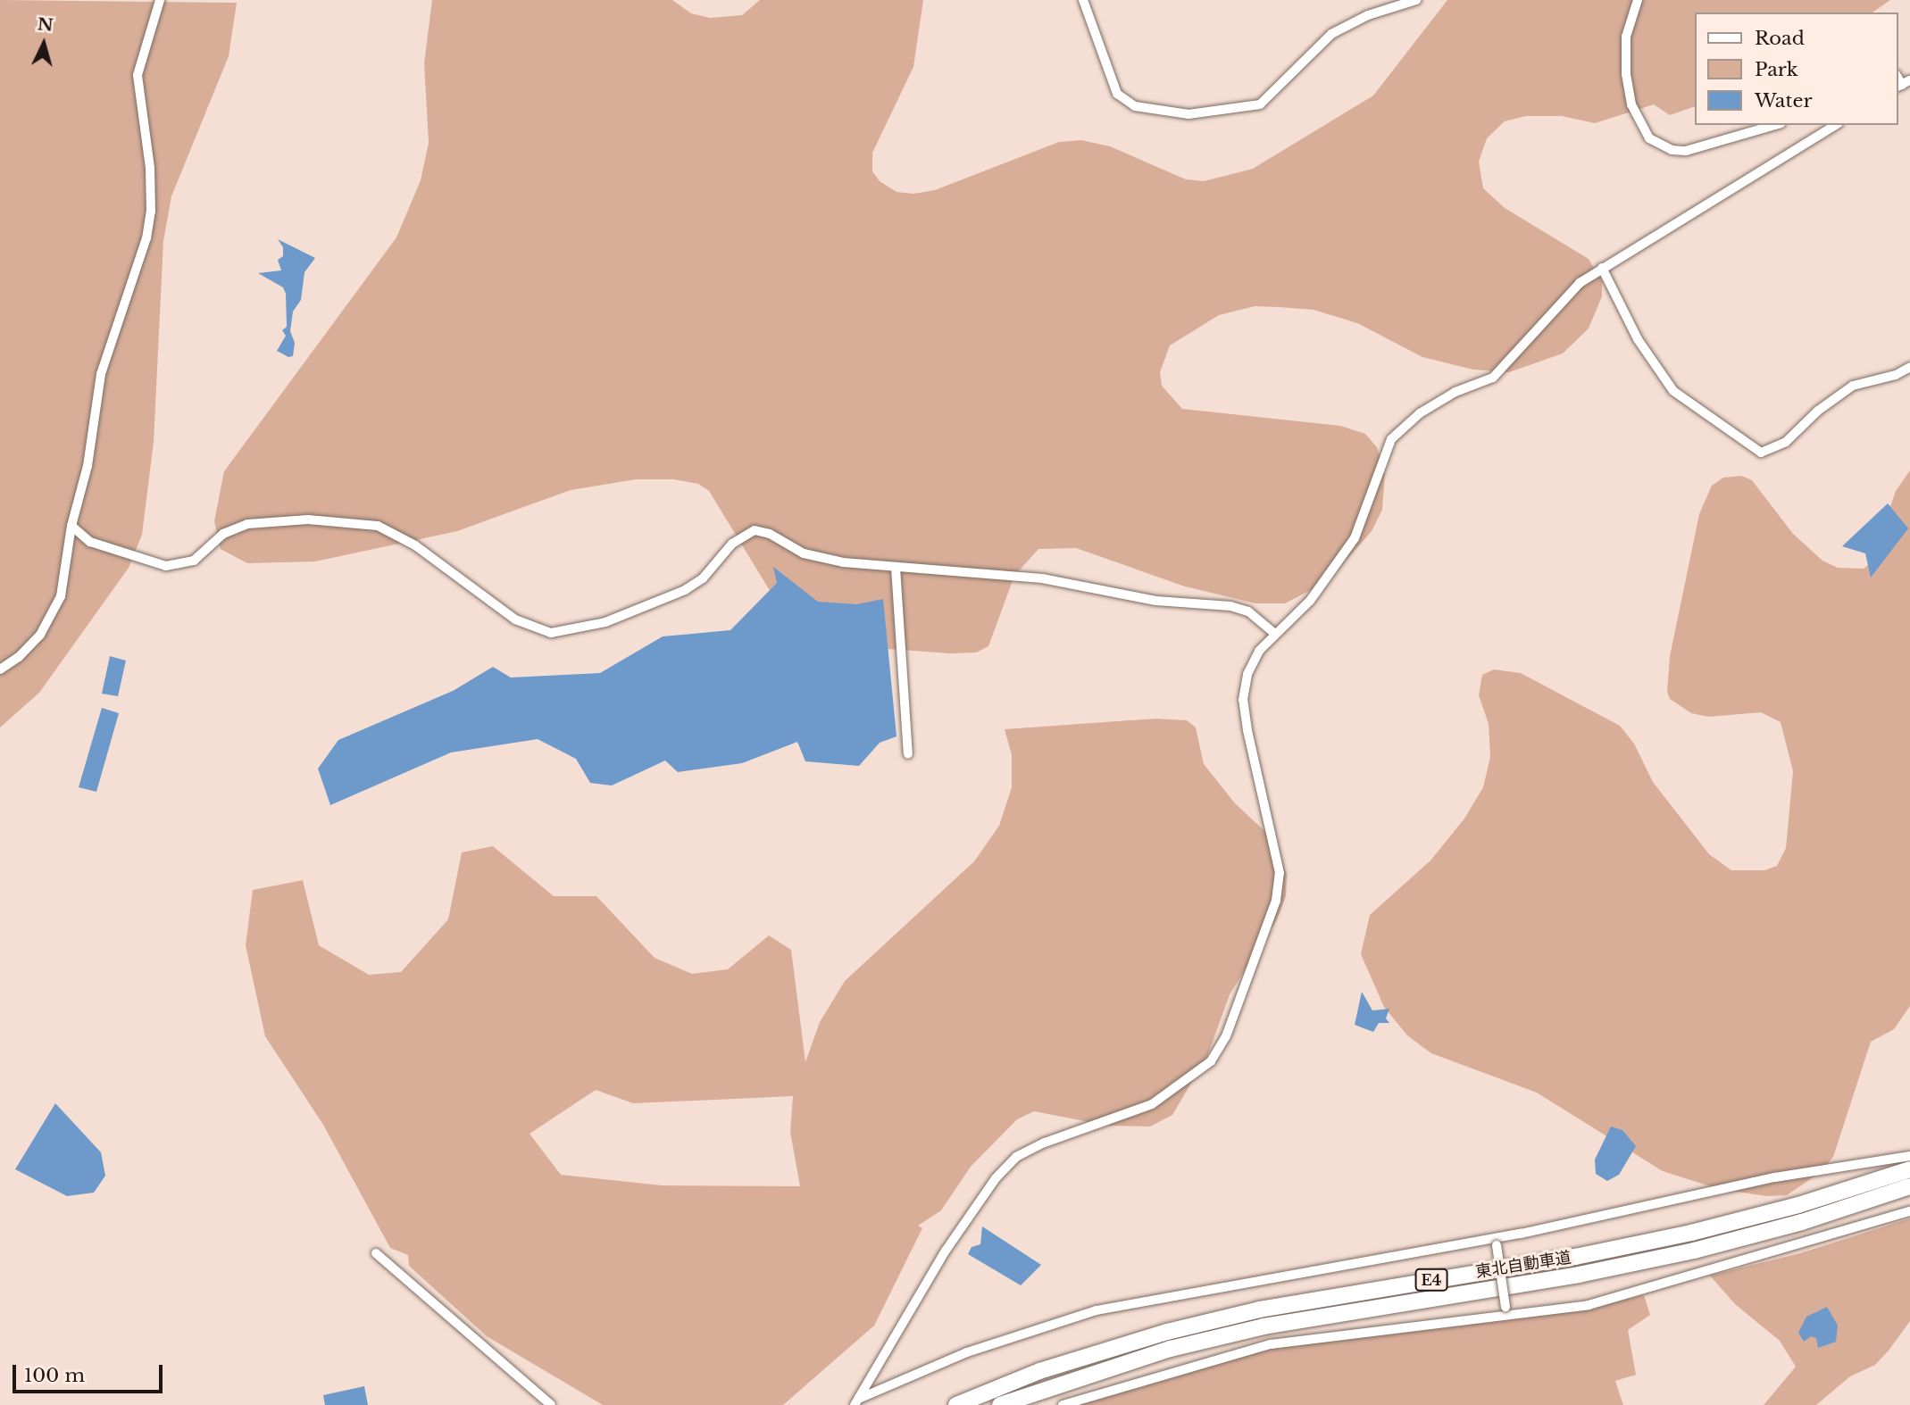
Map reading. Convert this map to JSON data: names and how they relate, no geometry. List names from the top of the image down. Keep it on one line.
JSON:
{"streets":{"highway":["東北自動車道","E4"]},"legend":["Road","Park","Water"],"scale_bar":"100 m","north":"top"}
